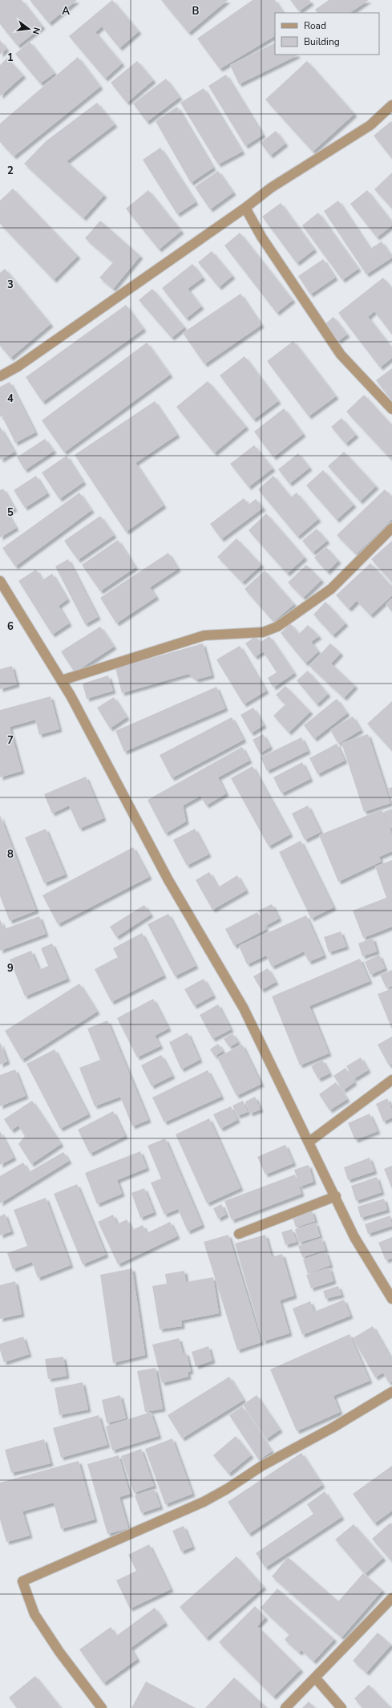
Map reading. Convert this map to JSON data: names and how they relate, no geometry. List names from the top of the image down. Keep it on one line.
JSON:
{"legend":["Road","Building"],"north":"right","grid":{"columns":["A","B"],"rows":["1","2","3","4","5","6","7","8","9"]}}
